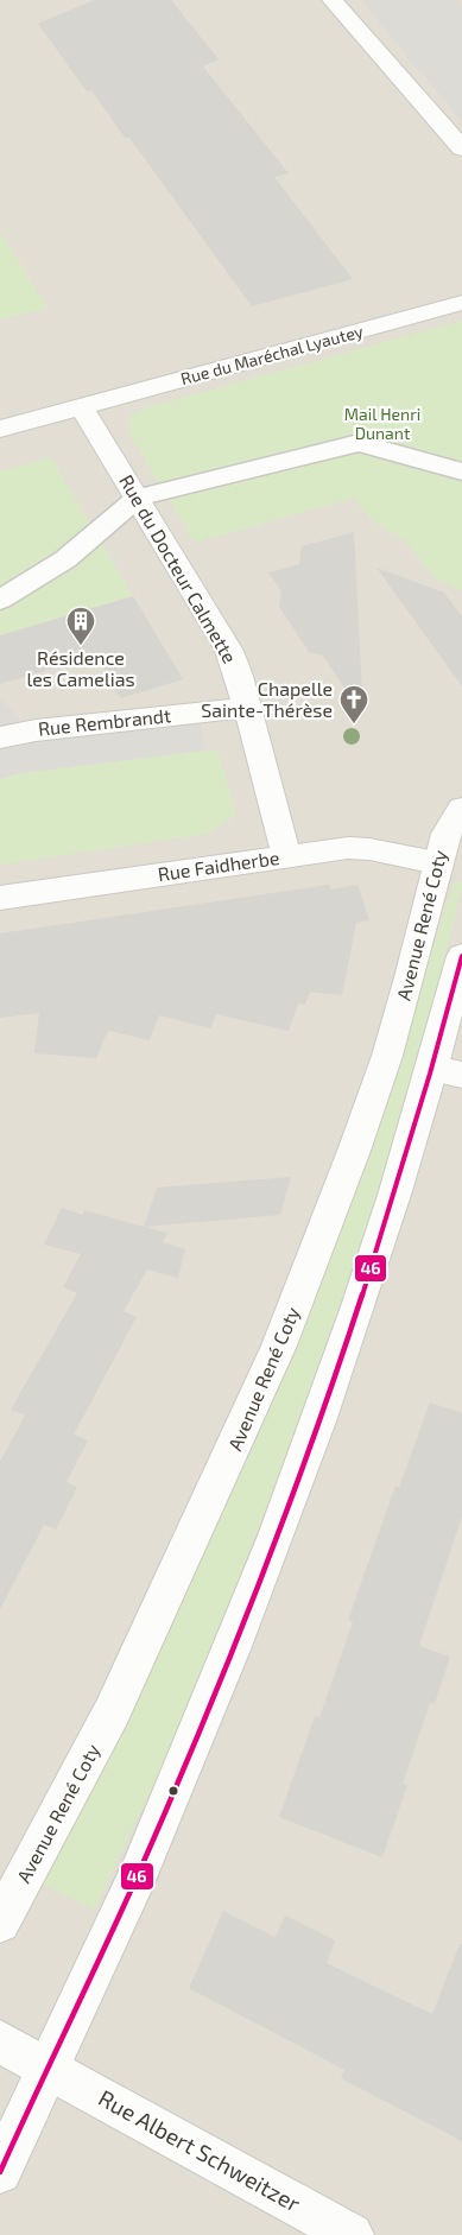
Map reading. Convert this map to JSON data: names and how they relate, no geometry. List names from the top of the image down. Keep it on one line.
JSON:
{"streets":{"street":["Rue du Maréchal Lyautey","Rue du Docteur Calmette","Rue Rembrandt","Rue Faidherbe","Avenue René Coty","Rue Albert Schweitzer"]},"crossings":[["Rue du Maréchal Lyautey","Rue du Docteur Calmette"],["Rue du Docteur Calmette","Rue Rembrandt"],["Rue du Docteur Calmette","Rue Faidherbe"],["Rue Faidherbe","Avenue René Coty"]],"parks":["Mail Henri Dunant"],"places":{"building":["Résidence les Camelias"],"church":["Chapelle Sainte-Thérèse"]},"lines":["transit line 46"]}
